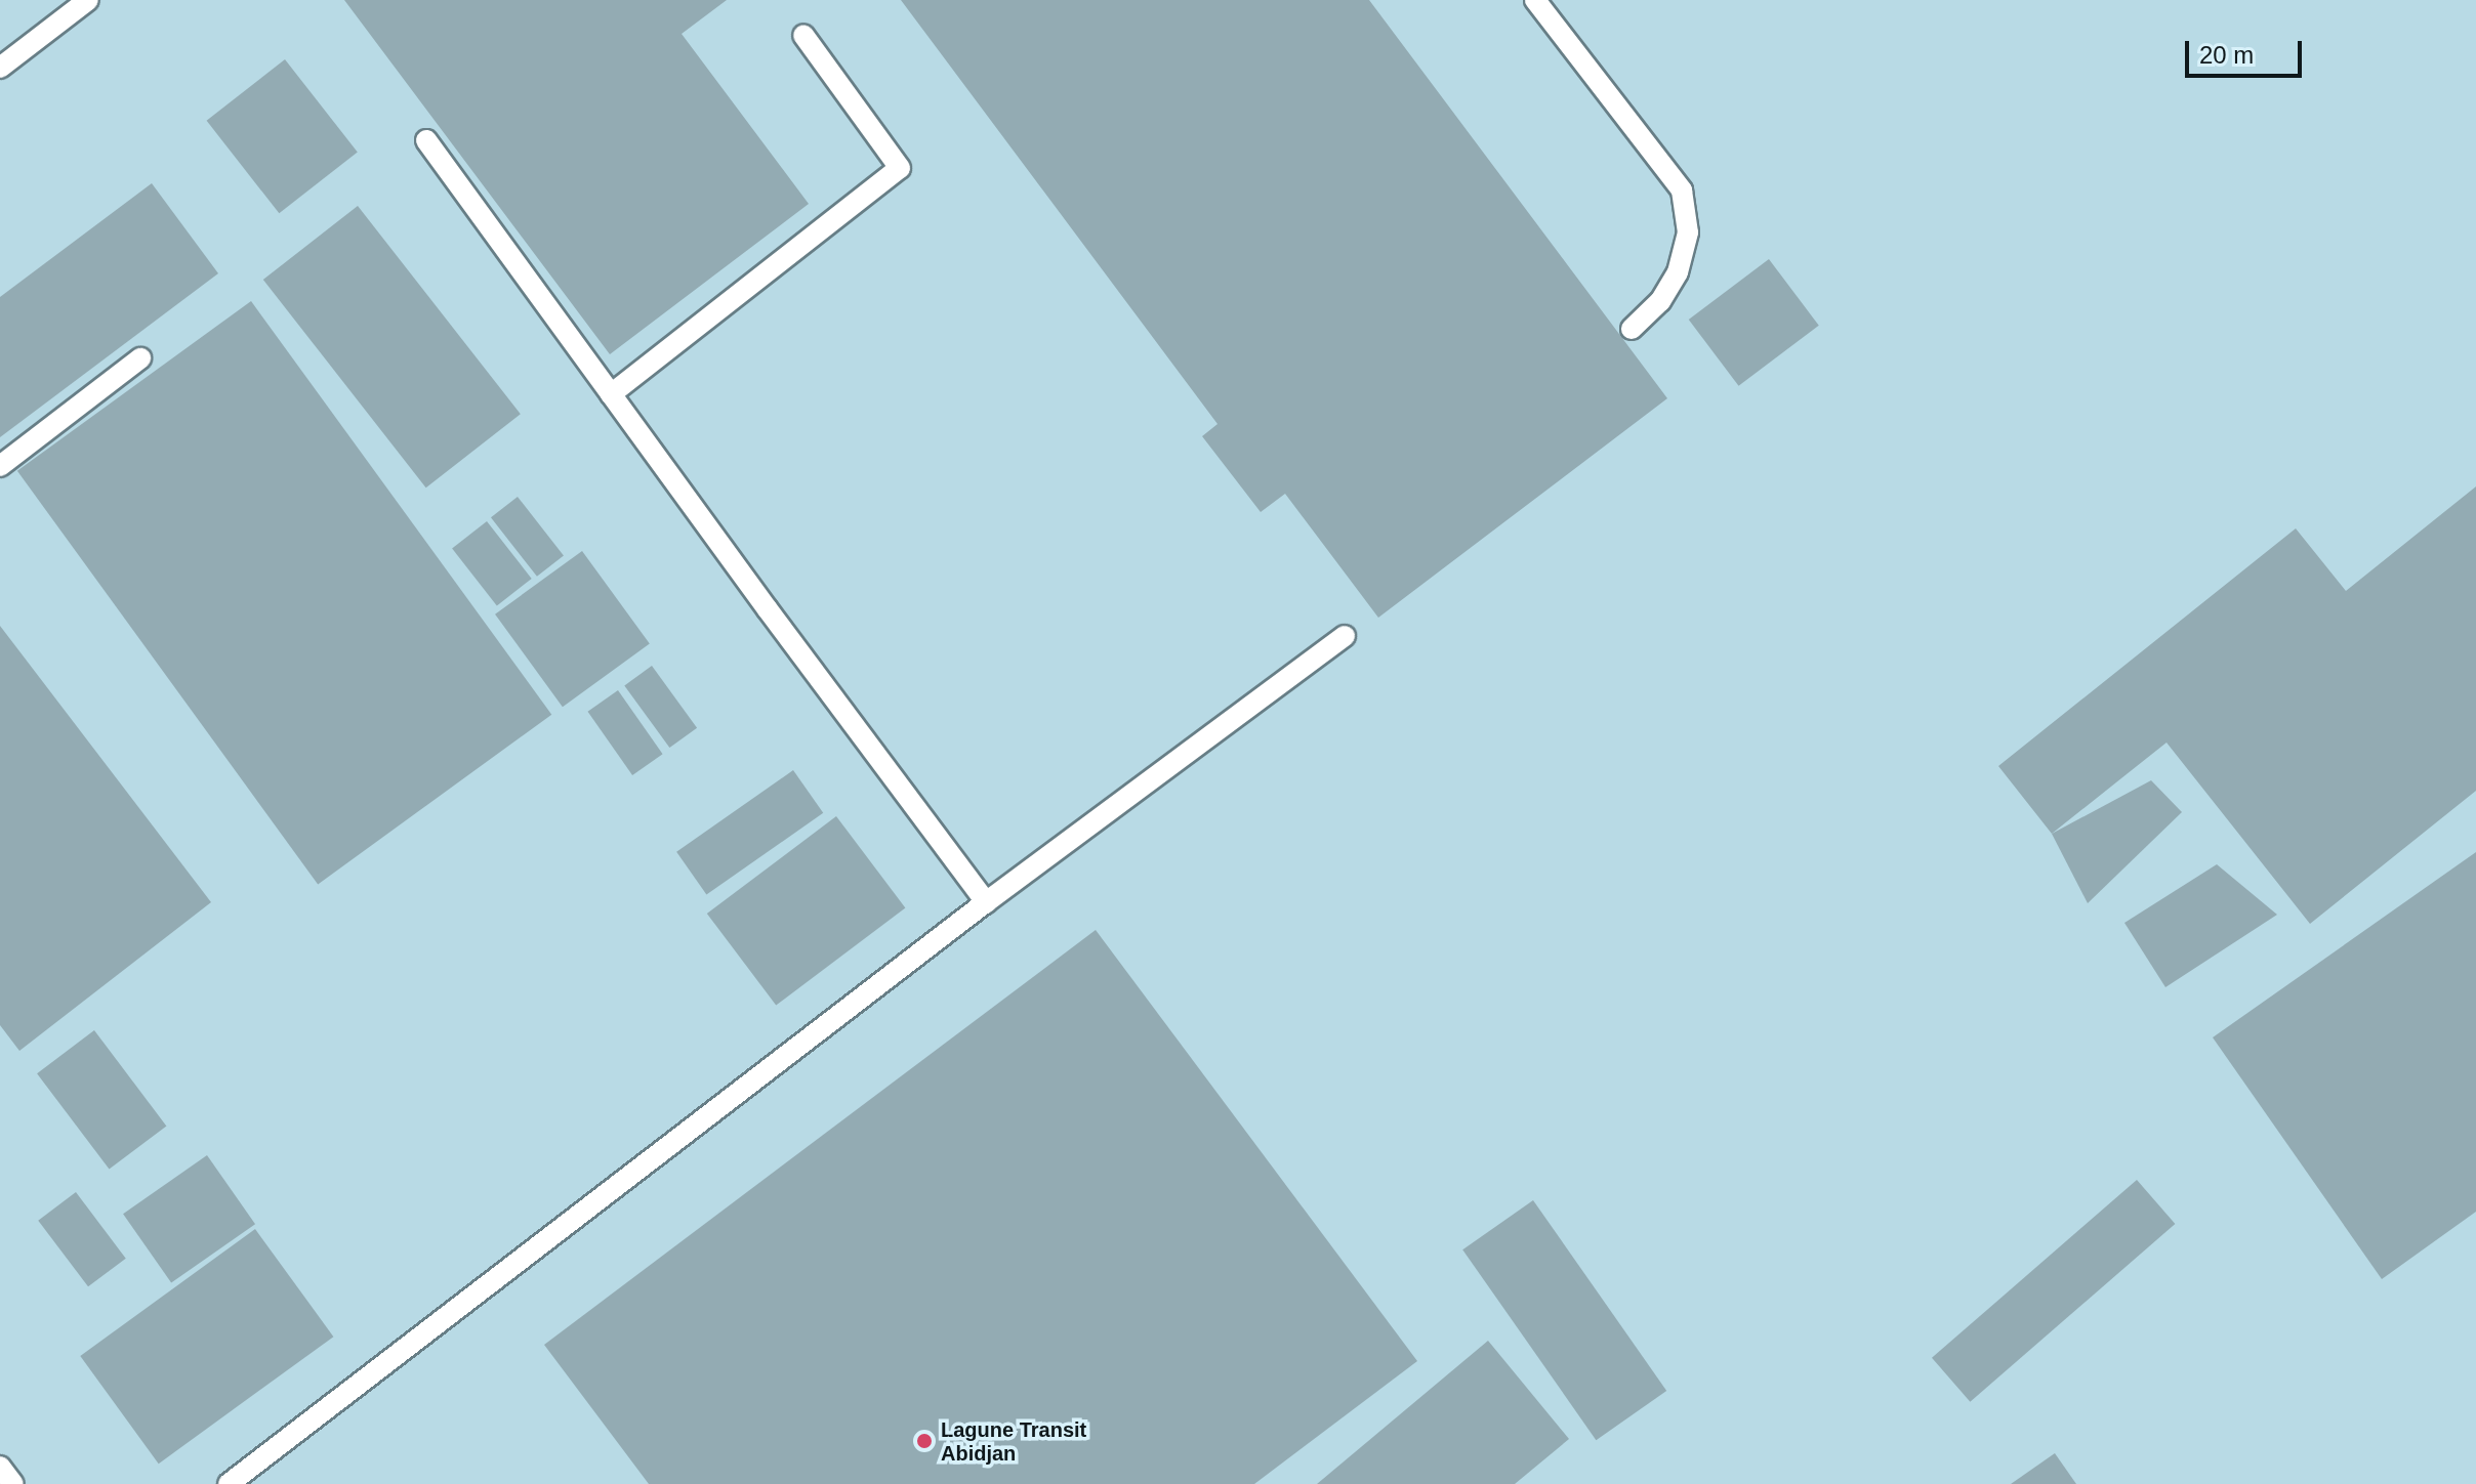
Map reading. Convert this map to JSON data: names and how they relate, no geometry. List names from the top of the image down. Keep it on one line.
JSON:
{"places":["Lagune Transit Abidjan"],"scale_bar":"20 m"}
